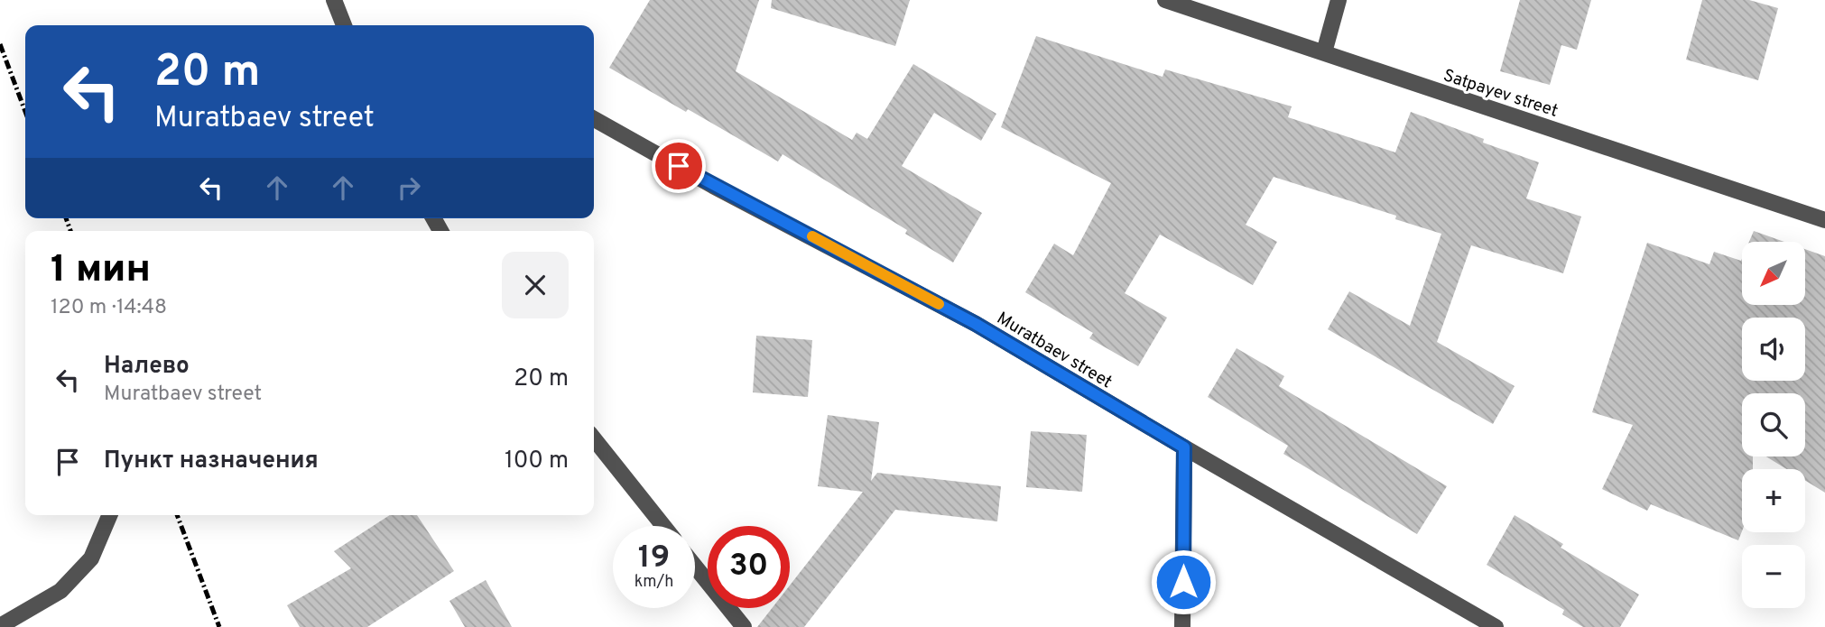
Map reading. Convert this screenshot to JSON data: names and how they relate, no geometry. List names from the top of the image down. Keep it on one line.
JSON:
{"streets":{"street":["Satpayev street","Muratbaev street"]},"north":"bottom left","page":{"turn":["20 m","Muratbaev street"],"heading":["1 мин","120 m · 14:48"],"map_buttons":["+","−"],"list":[{"name":"Налево","note":"Muratbaev street","value":"20 m"},{"name":"Пункт назначения","value":"100 m"}],"speed":"19 km/h","limit":"30"}}
